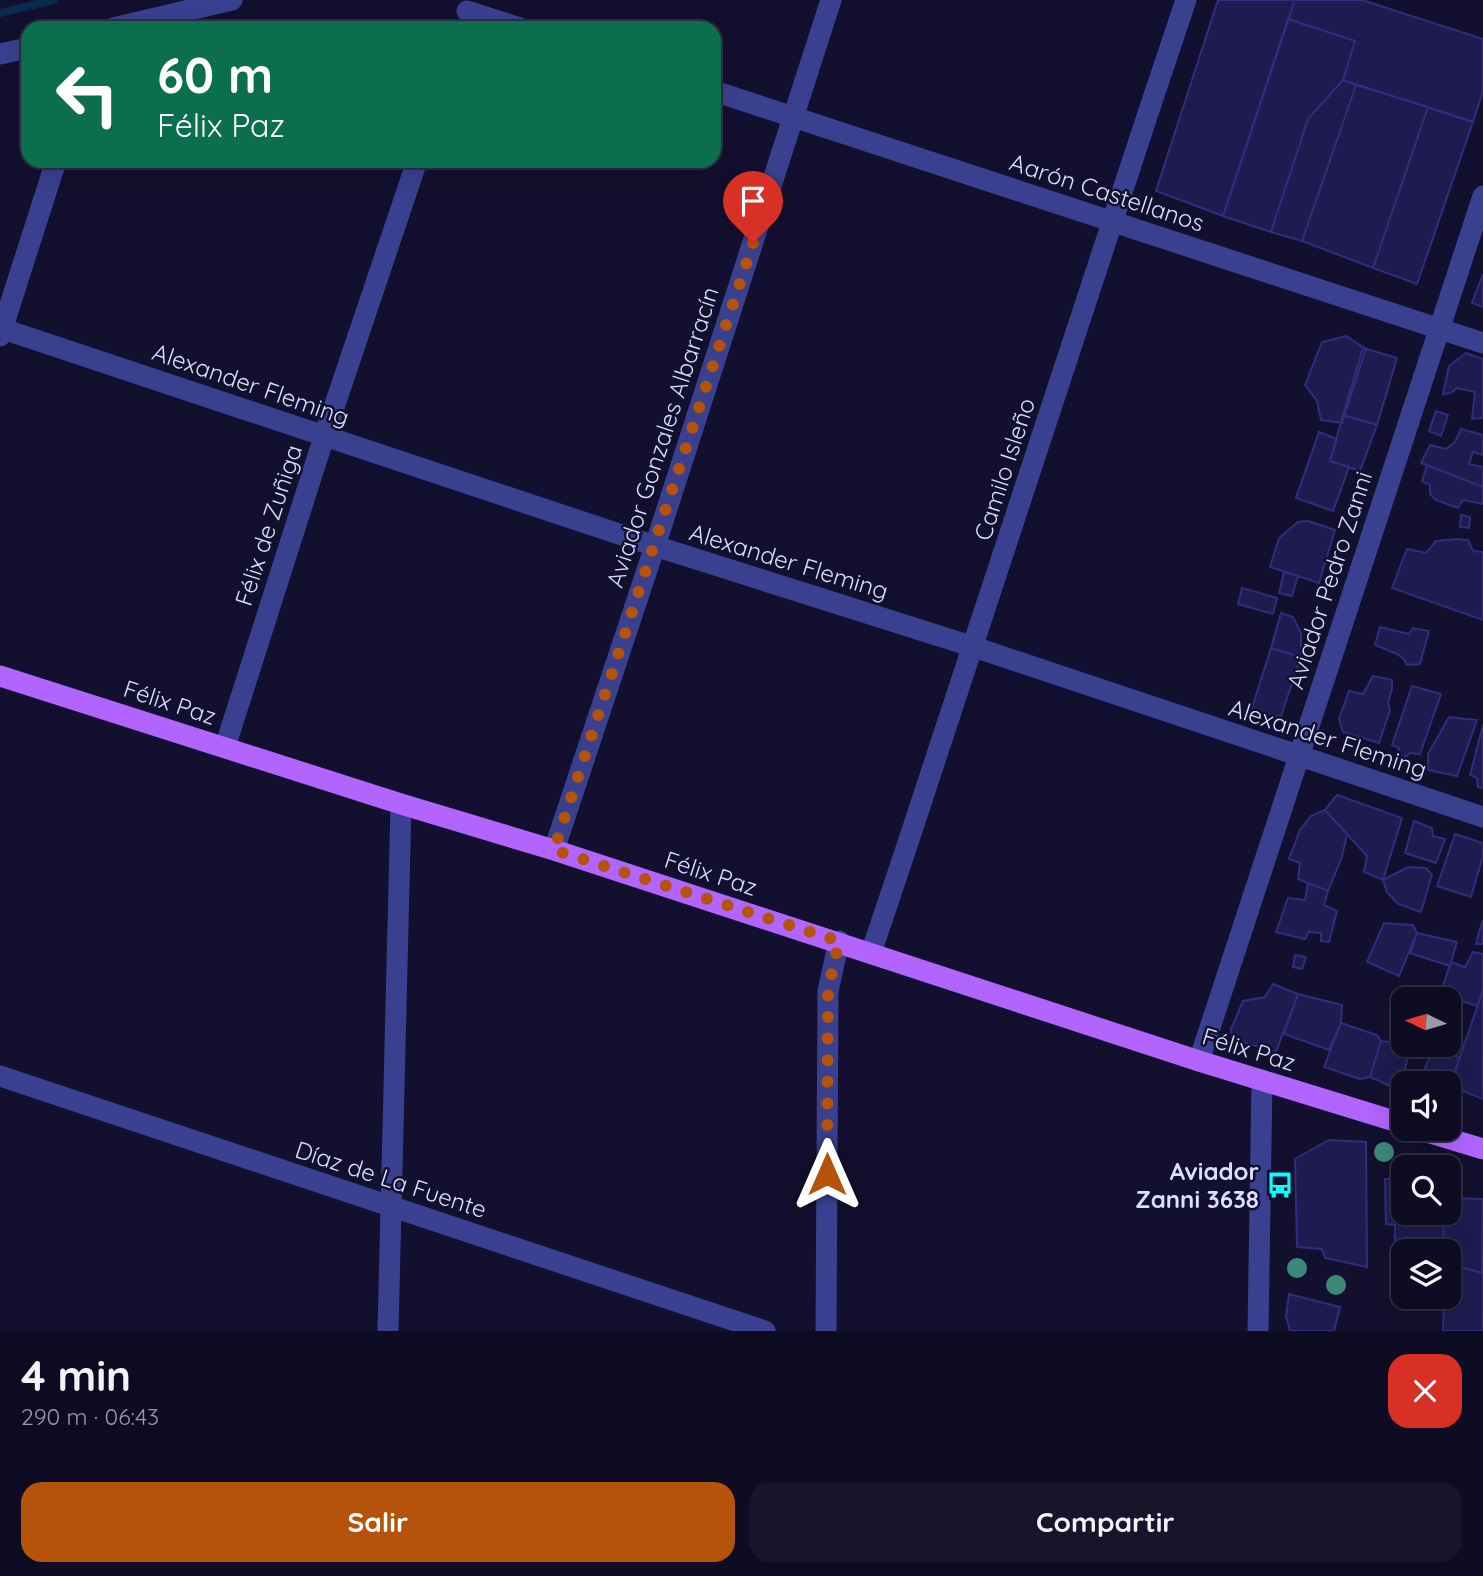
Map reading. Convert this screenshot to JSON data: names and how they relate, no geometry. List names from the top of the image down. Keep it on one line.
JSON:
{"streets":{"main road":["Félix Paz"],"street":["Aarón Castellanos","Alexander Fleming","Aviador Gonzales Albarracín","Camilo Isleño","Félix de Zuñiga","Aviador Pedro Zanni","Díaz de La Fuente"]},"crossings":[["Aarón Castellanos","Aviador Gonzales Albarracín"],["Aarón Castellanos","Camilo Isleño"],["Aarón Castellanos","Aviador Pedro Zanni"],["Alexander Fleming","Aviador Gonzales Albarracín"],["Alexander Fleming","Camilo Isleño"],["Alexander Fleming","Félix de Zuñiga"],["Alexander Fleming","Aviador Pedro Zanni"],["Aviador Gonzales Albarracín","Félix Paz"],["Camilo Isleño","Félix Paz"],["Félix de Zuñiga","Félix Paz"],["Aviador Pedro Zanni","Félix Paz"]],"places":{"bus stop":["Aviador Zanni 3638"]},"north":"left","page":{"turn":["60 m","Félix Paz"],"heading":["4 min","290 m · 06:43"],"buttons":["Salir","Compartir"]}}
